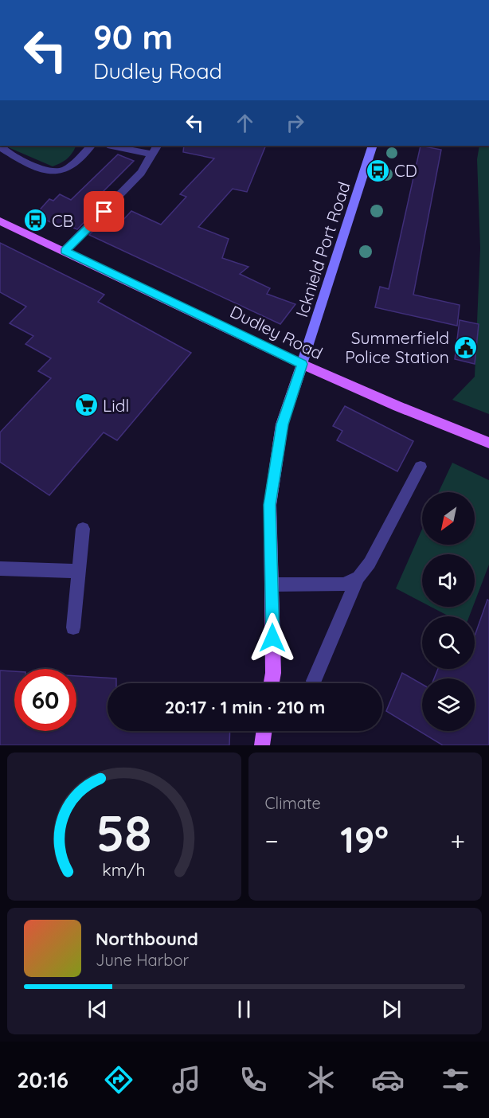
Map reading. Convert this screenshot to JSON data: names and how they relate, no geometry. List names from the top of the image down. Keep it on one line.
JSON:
{"streets":{"main road":["Icknield Port Road","Dudley Road"]},"crossings":[["Icknield Port Road","Dudley Road"]],"places":{"bus stop":["CD","CB"],"public building":["Summerfield Police Station"],"supermarket":["Lidl"]},"north":"bottom left","page":{"turn":["90 m","Dudley Road"],"limit":"60","trip":"20:17 · 1 min · 210 m","tile":"Climate","heat":["−","19°","+"],"song":["Northbound","June Harbor"],"tabs":"20:16","gauge":["58","km/h"]}}
